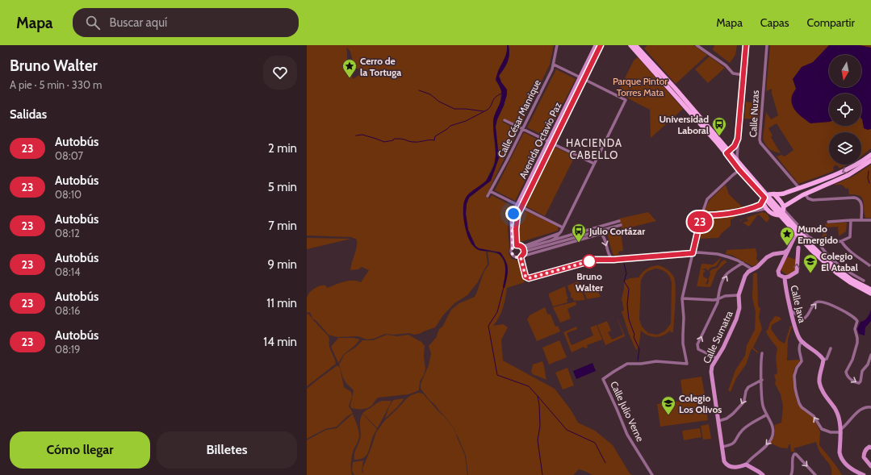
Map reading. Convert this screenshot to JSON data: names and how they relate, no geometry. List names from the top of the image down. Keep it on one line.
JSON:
{"streets":{"street":["Calle Nuzas","Calle César Manrique","Avenida Octavio Paz","Calle Java","Calle Sumatra","Calle Julio Verne"]},"districts":["HACIENDA CABELLO"],"parks":["Parque Pintor Torres Mata"],"places":{"place":["Cerro de la Tortuga","Mundo Emergido"],"bus stop":["Universidad Laboral","Julio Cortázar"],"other":["Bruno Walter"],"school or university":["Colegio El Atabal","Colegio Los Olivos"]},"lines":["bus line 23"],"north":"bottom","page":{"header":"Mapa","search":"Buscar aquí","nav":["Mapa","Capas","Compartir"],"heading":[["Bruno Walter","A pie · 5 min · 330 m"],"Salidas"],"on_map":"23","list":[{"mark":"23","name":"Autobús","note":"08:07","value":"2 min"},{"mark":"23","name":"Autobús","note":"08:10","value":"5 min"},{"mark":"23","name":"Autobús","note":"08:12","value":"7 min"},{"mark":"23","name":"Autobús","note":"08:14","value":"9 min"},{"mark":"23","name":"Autobús","note":"08:16","value":"11 min"},{"mark":"23","name":"Autobús","note":"08:19","value":"14 min"}],"buttons":["Cómo llegar","Billetes"]}}
